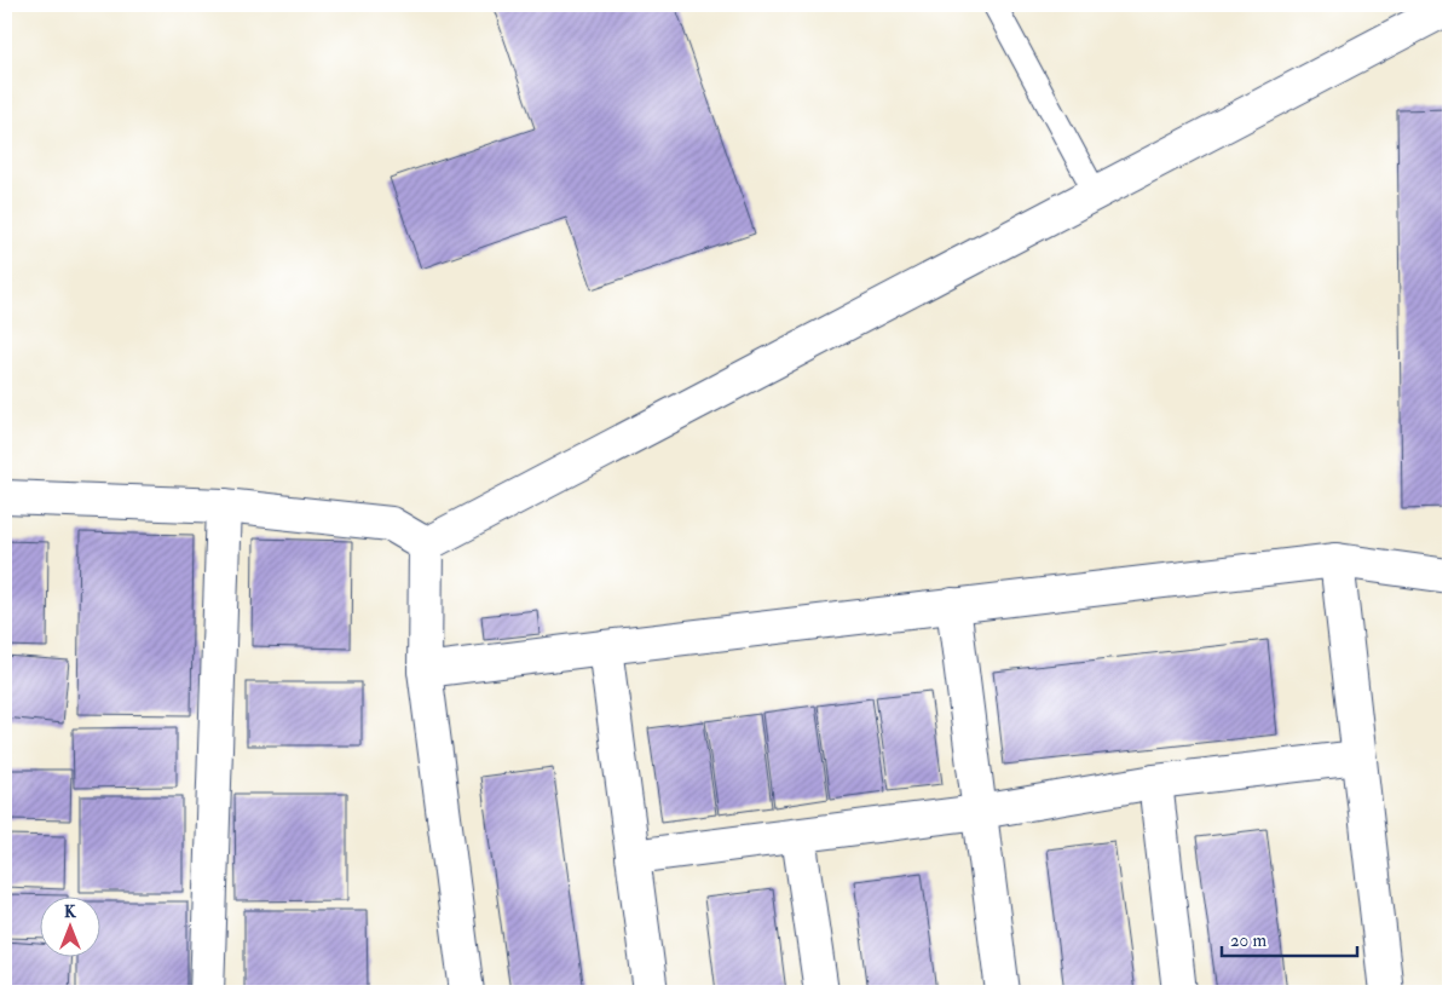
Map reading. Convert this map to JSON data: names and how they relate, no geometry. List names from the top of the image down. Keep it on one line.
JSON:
{"scale_bar":"20 m","north":"top"}
